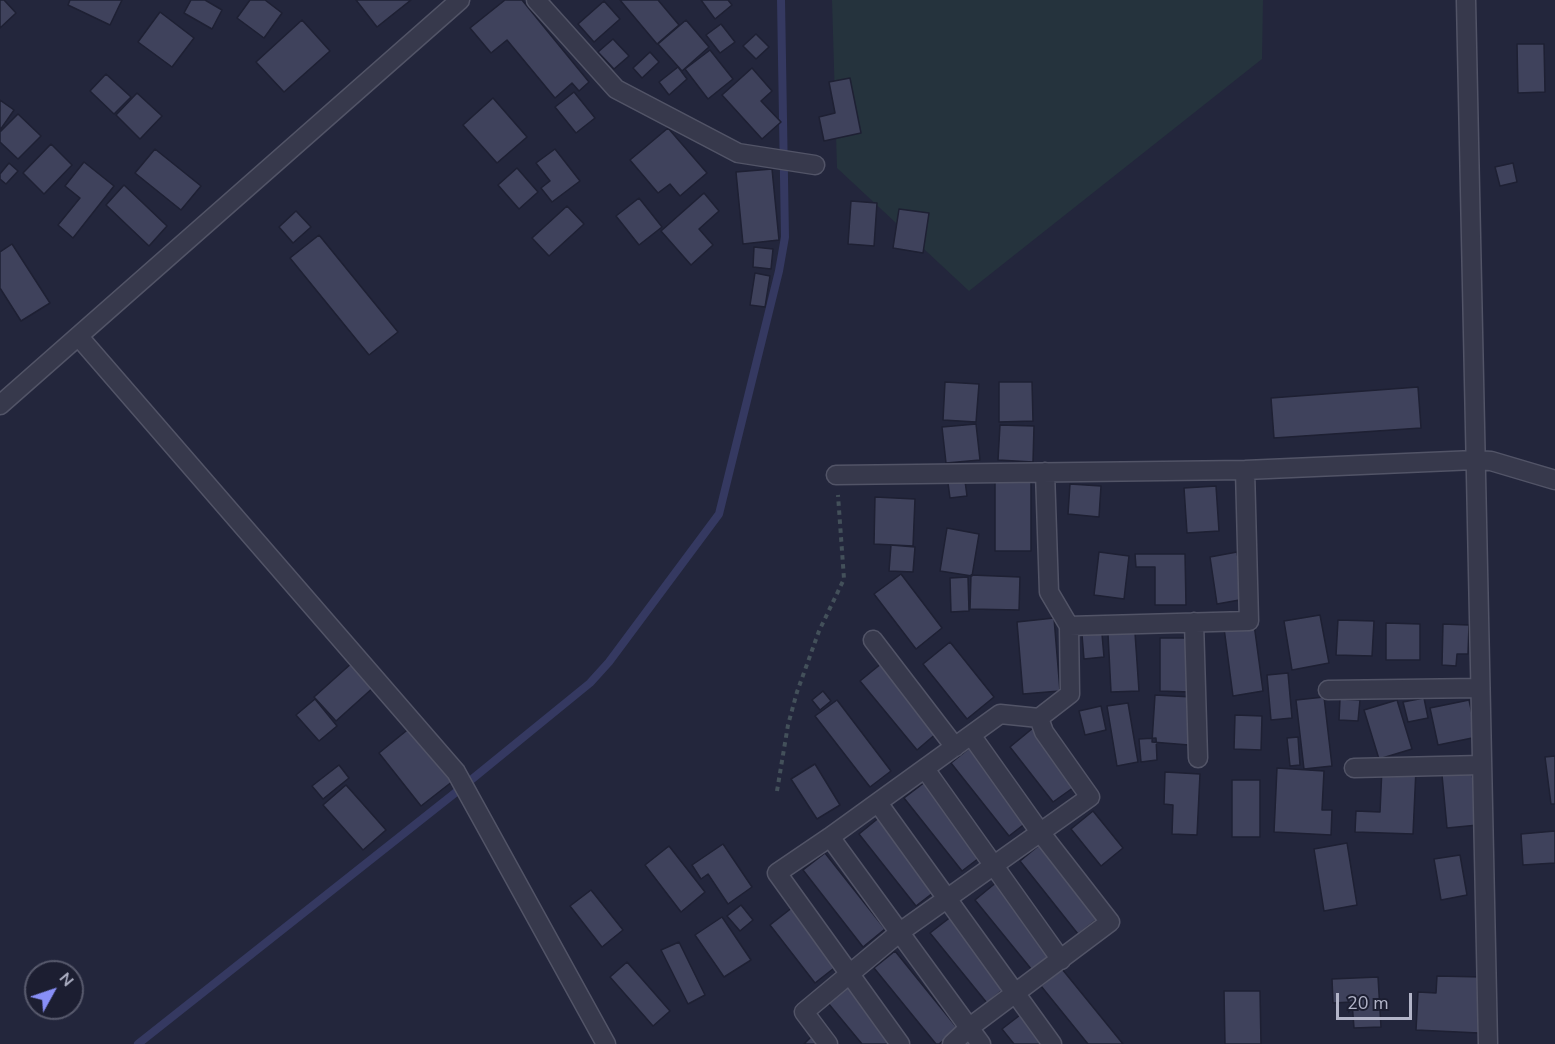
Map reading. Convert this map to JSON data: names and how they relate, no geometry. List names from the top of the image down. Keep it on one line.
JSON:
{"scale_bar":"20 m","north":"top right"}
